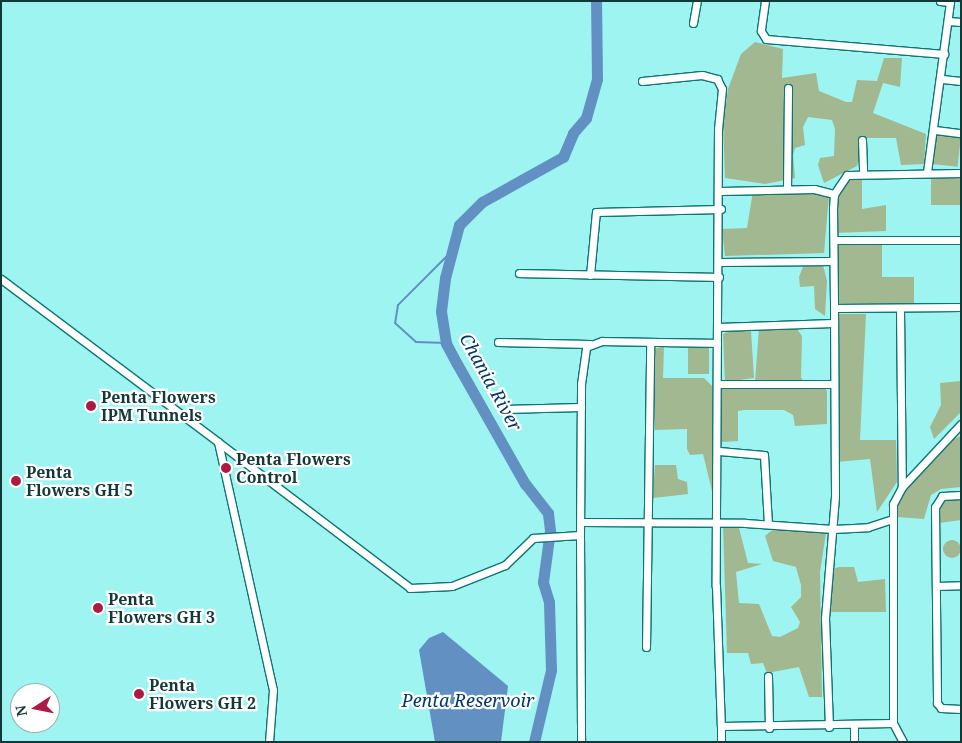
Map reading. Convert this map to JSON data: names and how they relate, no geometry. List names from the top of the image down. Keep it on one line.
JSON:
{"water":["Chania River","Penta Reservoir"],"places":["Penta Flowers IPM Tunnels","Penta Flowers Control","Penta Flowers GH 5","Penta Flowers GH 3","Penta Flowers GH 2"],"north":"left"}
